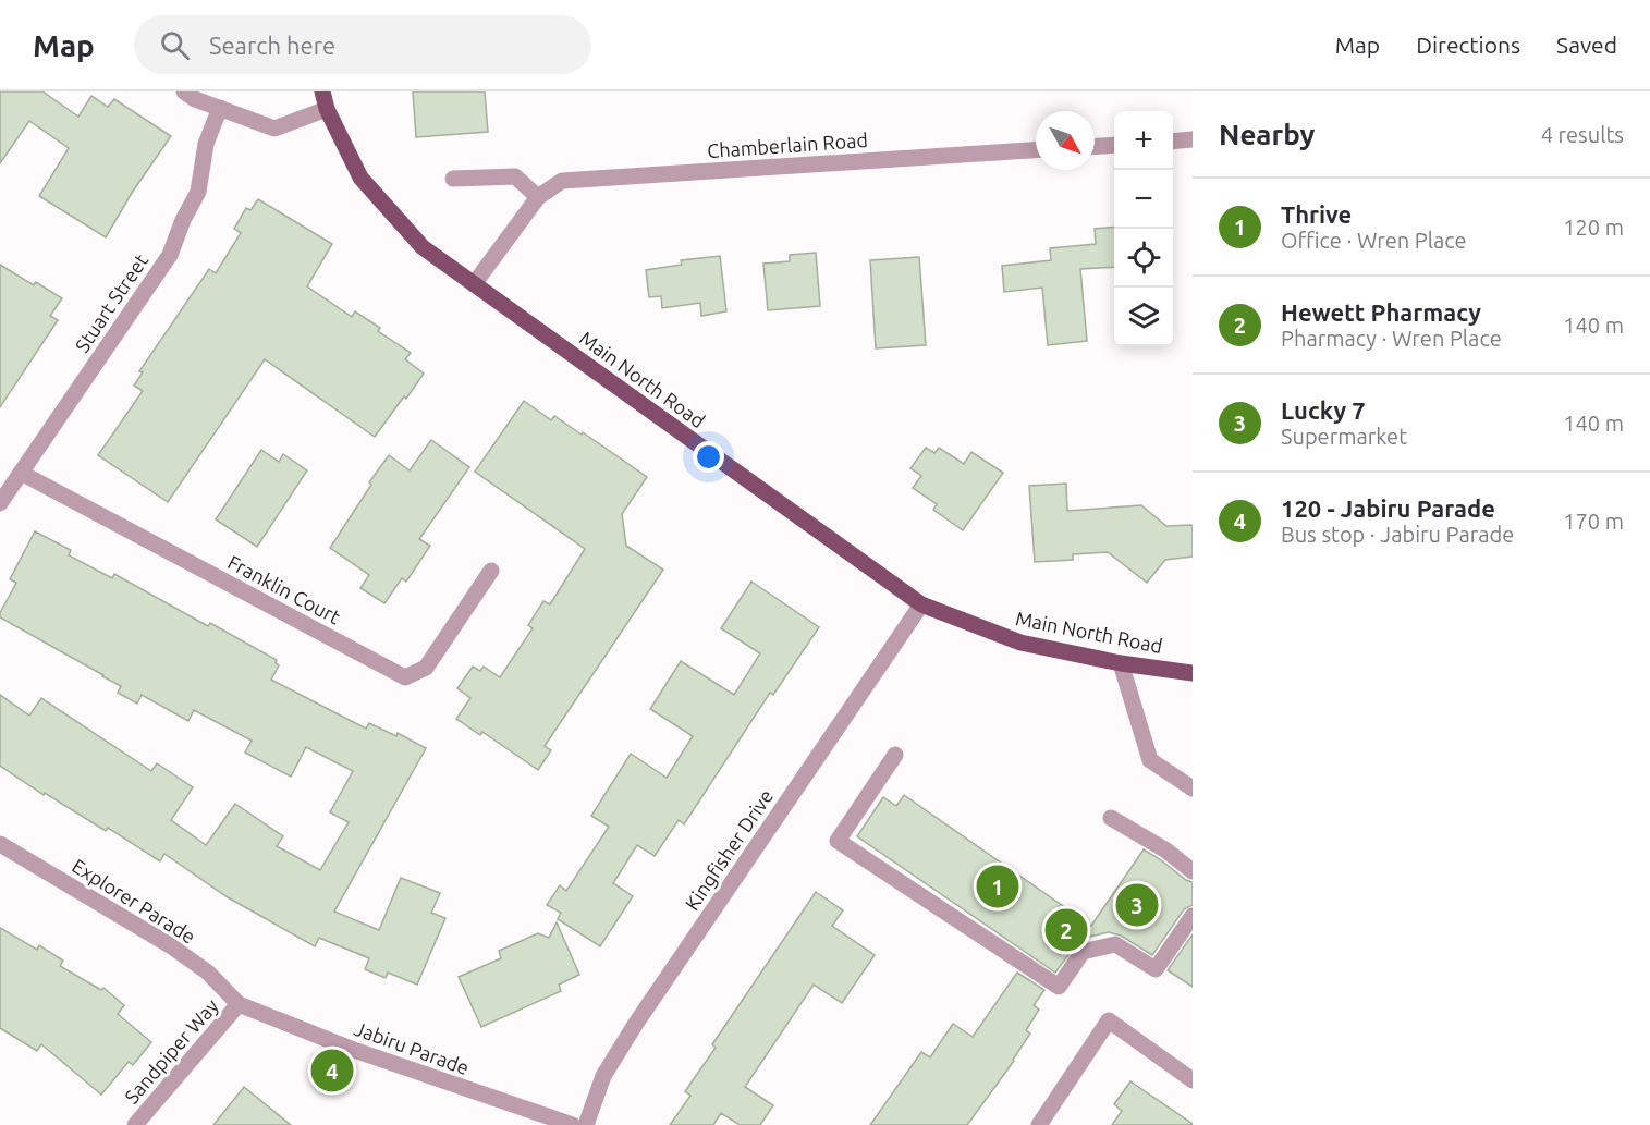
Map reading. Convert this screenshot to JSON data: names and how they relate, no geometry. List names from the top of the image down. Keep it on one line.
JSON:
{"streets":{"main road":["Main North Road"],"street":["Chamberlain Road","Stuart Street","Franklin Court","Kingfisher Drive","Explorer Parade","Jabiru Parade","Sandpiper Way"]},"crossings":[["Chamberlain Road","Main North Road"],["Stuart Street","Franklin Court"],["Main North Road","Kingfisher Drive"],["Explorer Parade","Jabiru Parade"],["Explorer Parade","Sandpiper Way"],["Jabiru Parade","Sandpiper Way"]],"north":"bottom right","page":{"header":"Map","search":"Search here","nav":["Map","Directions","Saved"],"heading":["Nearby","4 results"],"map_buttons":["+","−"],"list":[{"mark":"1","name":"Thrive","note":"Office · Wren Place","value":"120 m"},{"mark":"2","name":"Hewett Pharmacy","note":"Pharmacy · Wren Place","value":"140 m"},{"mark":"3","name":"Lucky 7","note":"Supermarket","value":"140 m"},{"mark":"4","name":"120 - Jabiru Parade","note":"Bus stop · Jabiru Parade","value":"170 m"}],"pins":["1","3","2","4"]}}
